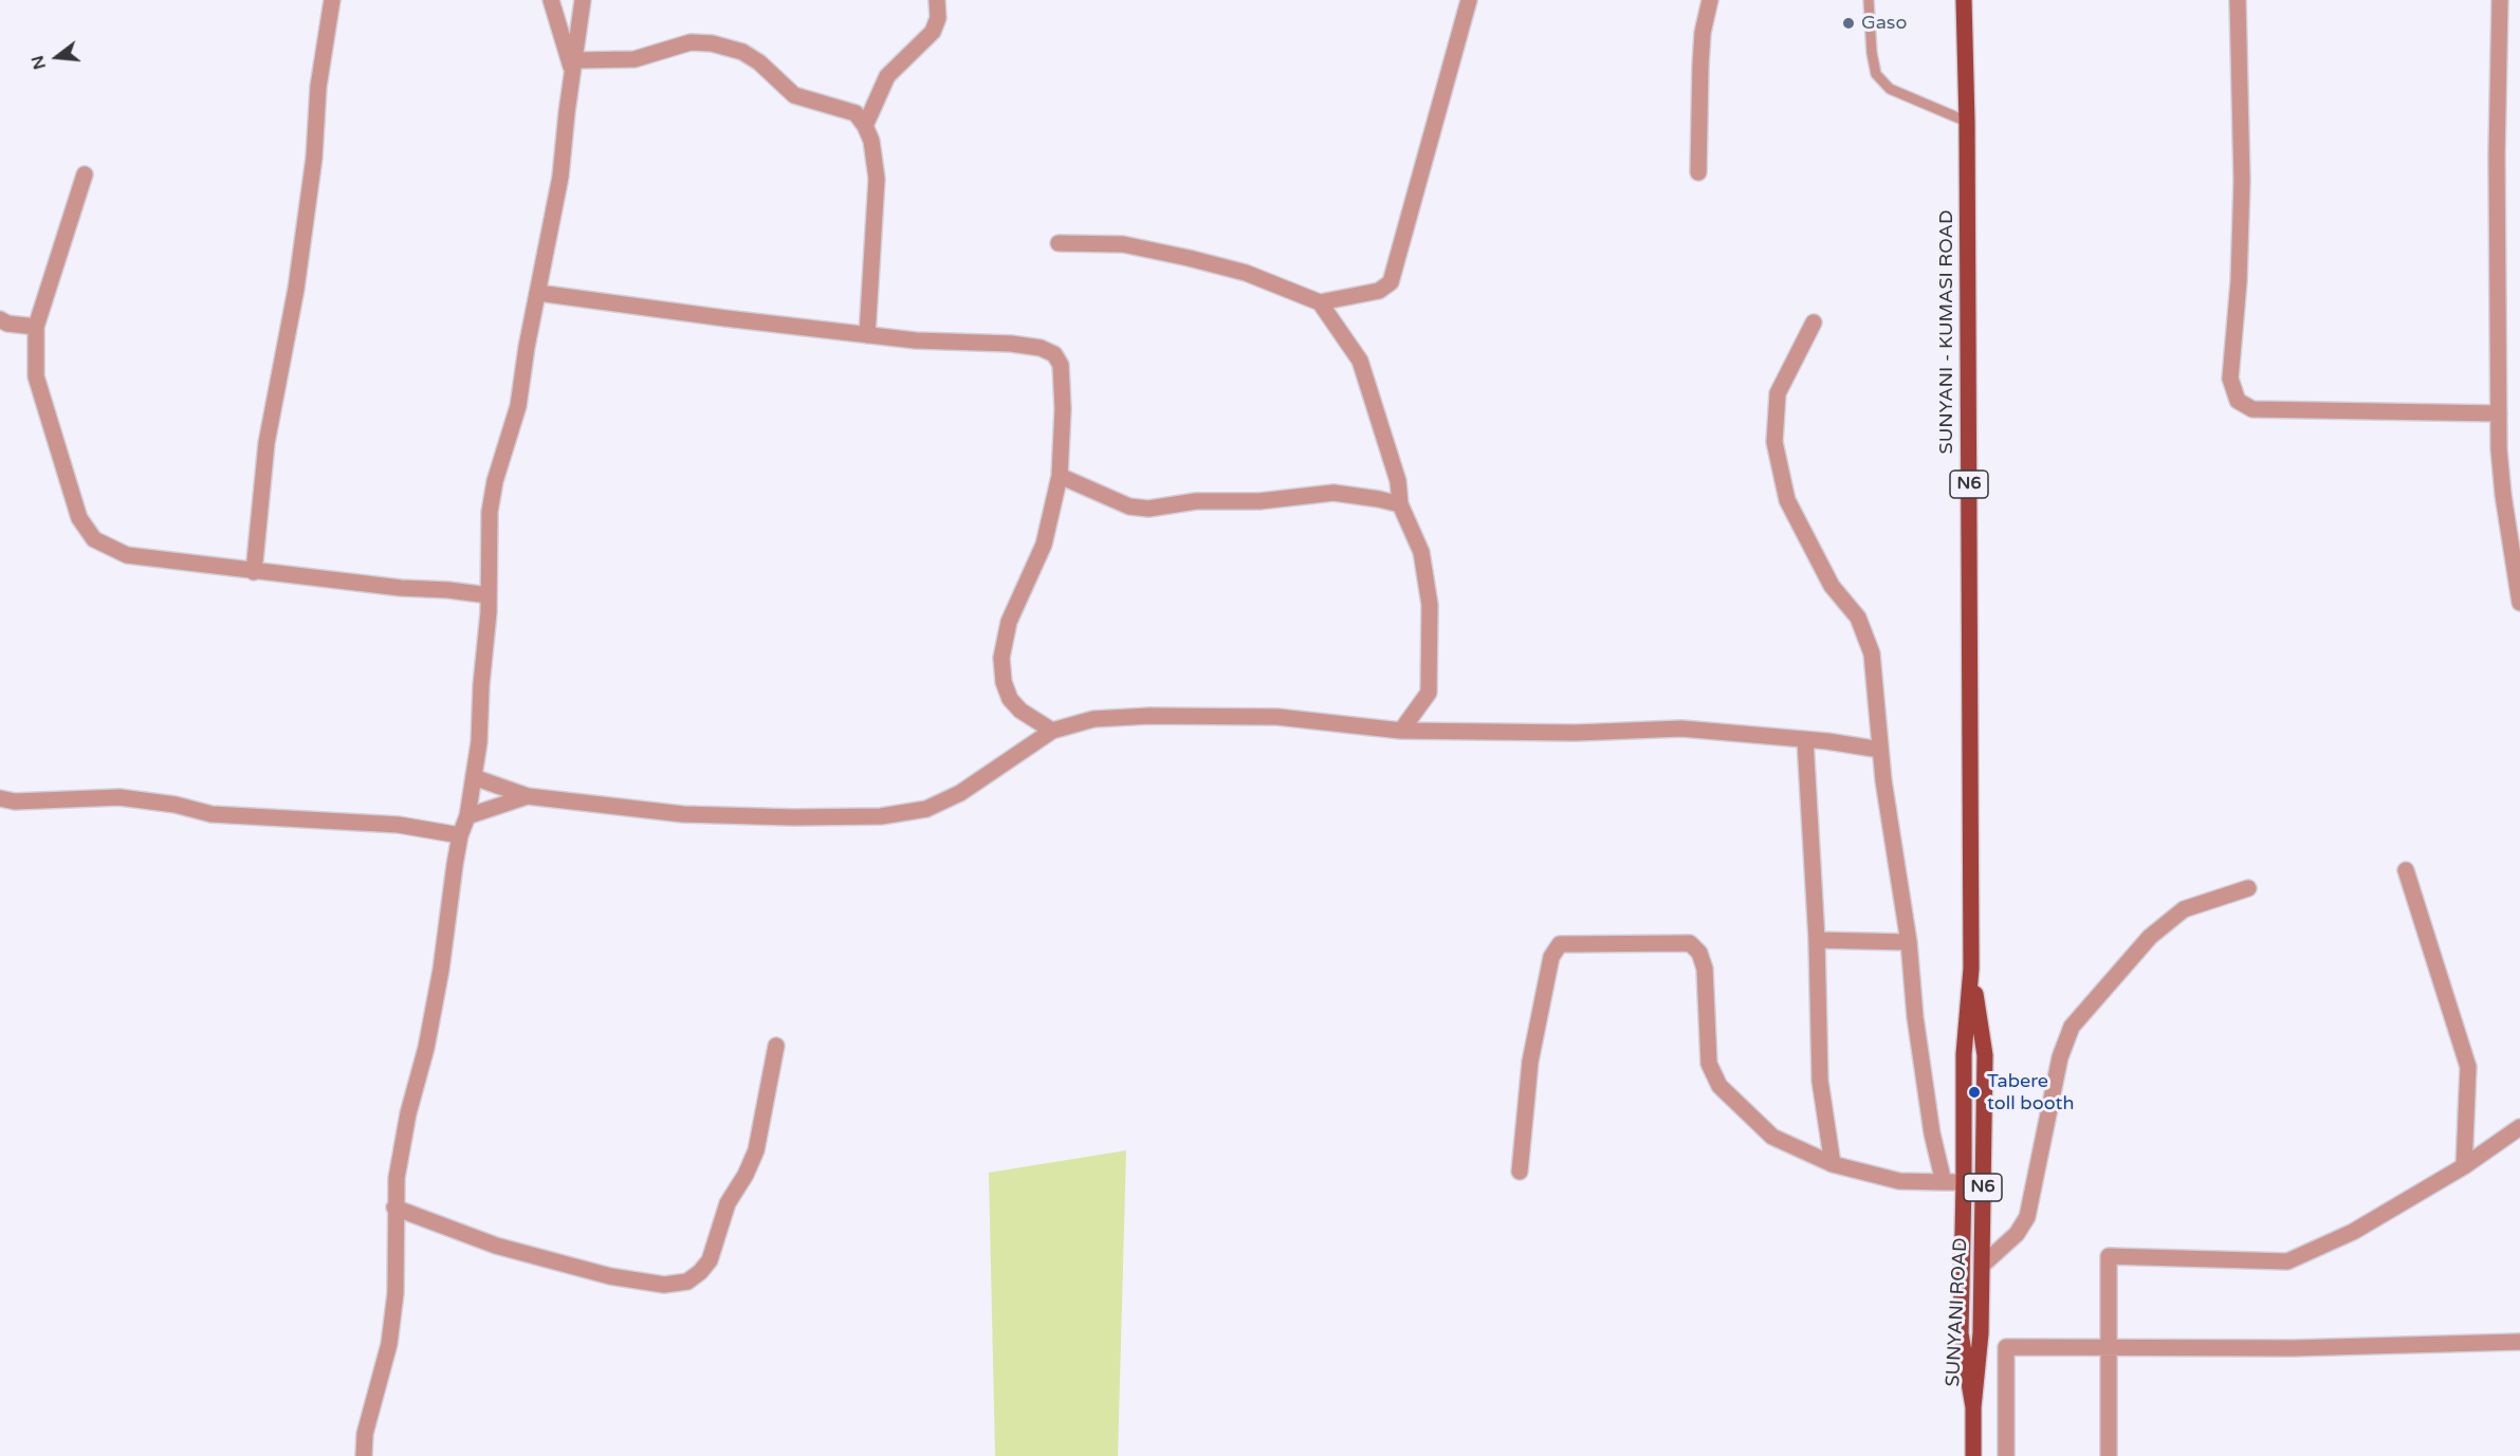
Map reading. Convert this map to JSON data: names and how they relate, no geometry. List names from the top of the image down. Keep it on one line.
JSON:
{"streets":{"main road":["SUNYANI - KUMASI ROAD","N6","SUNYANI ROAD"]},"crossings":[["SUNYANI - KUMASI ROAD","SUNYANI ROAD"],["N6","SUNYANI ROAD"]],"places":["Gaso","Tabere toll booth"],"north":"left"}
